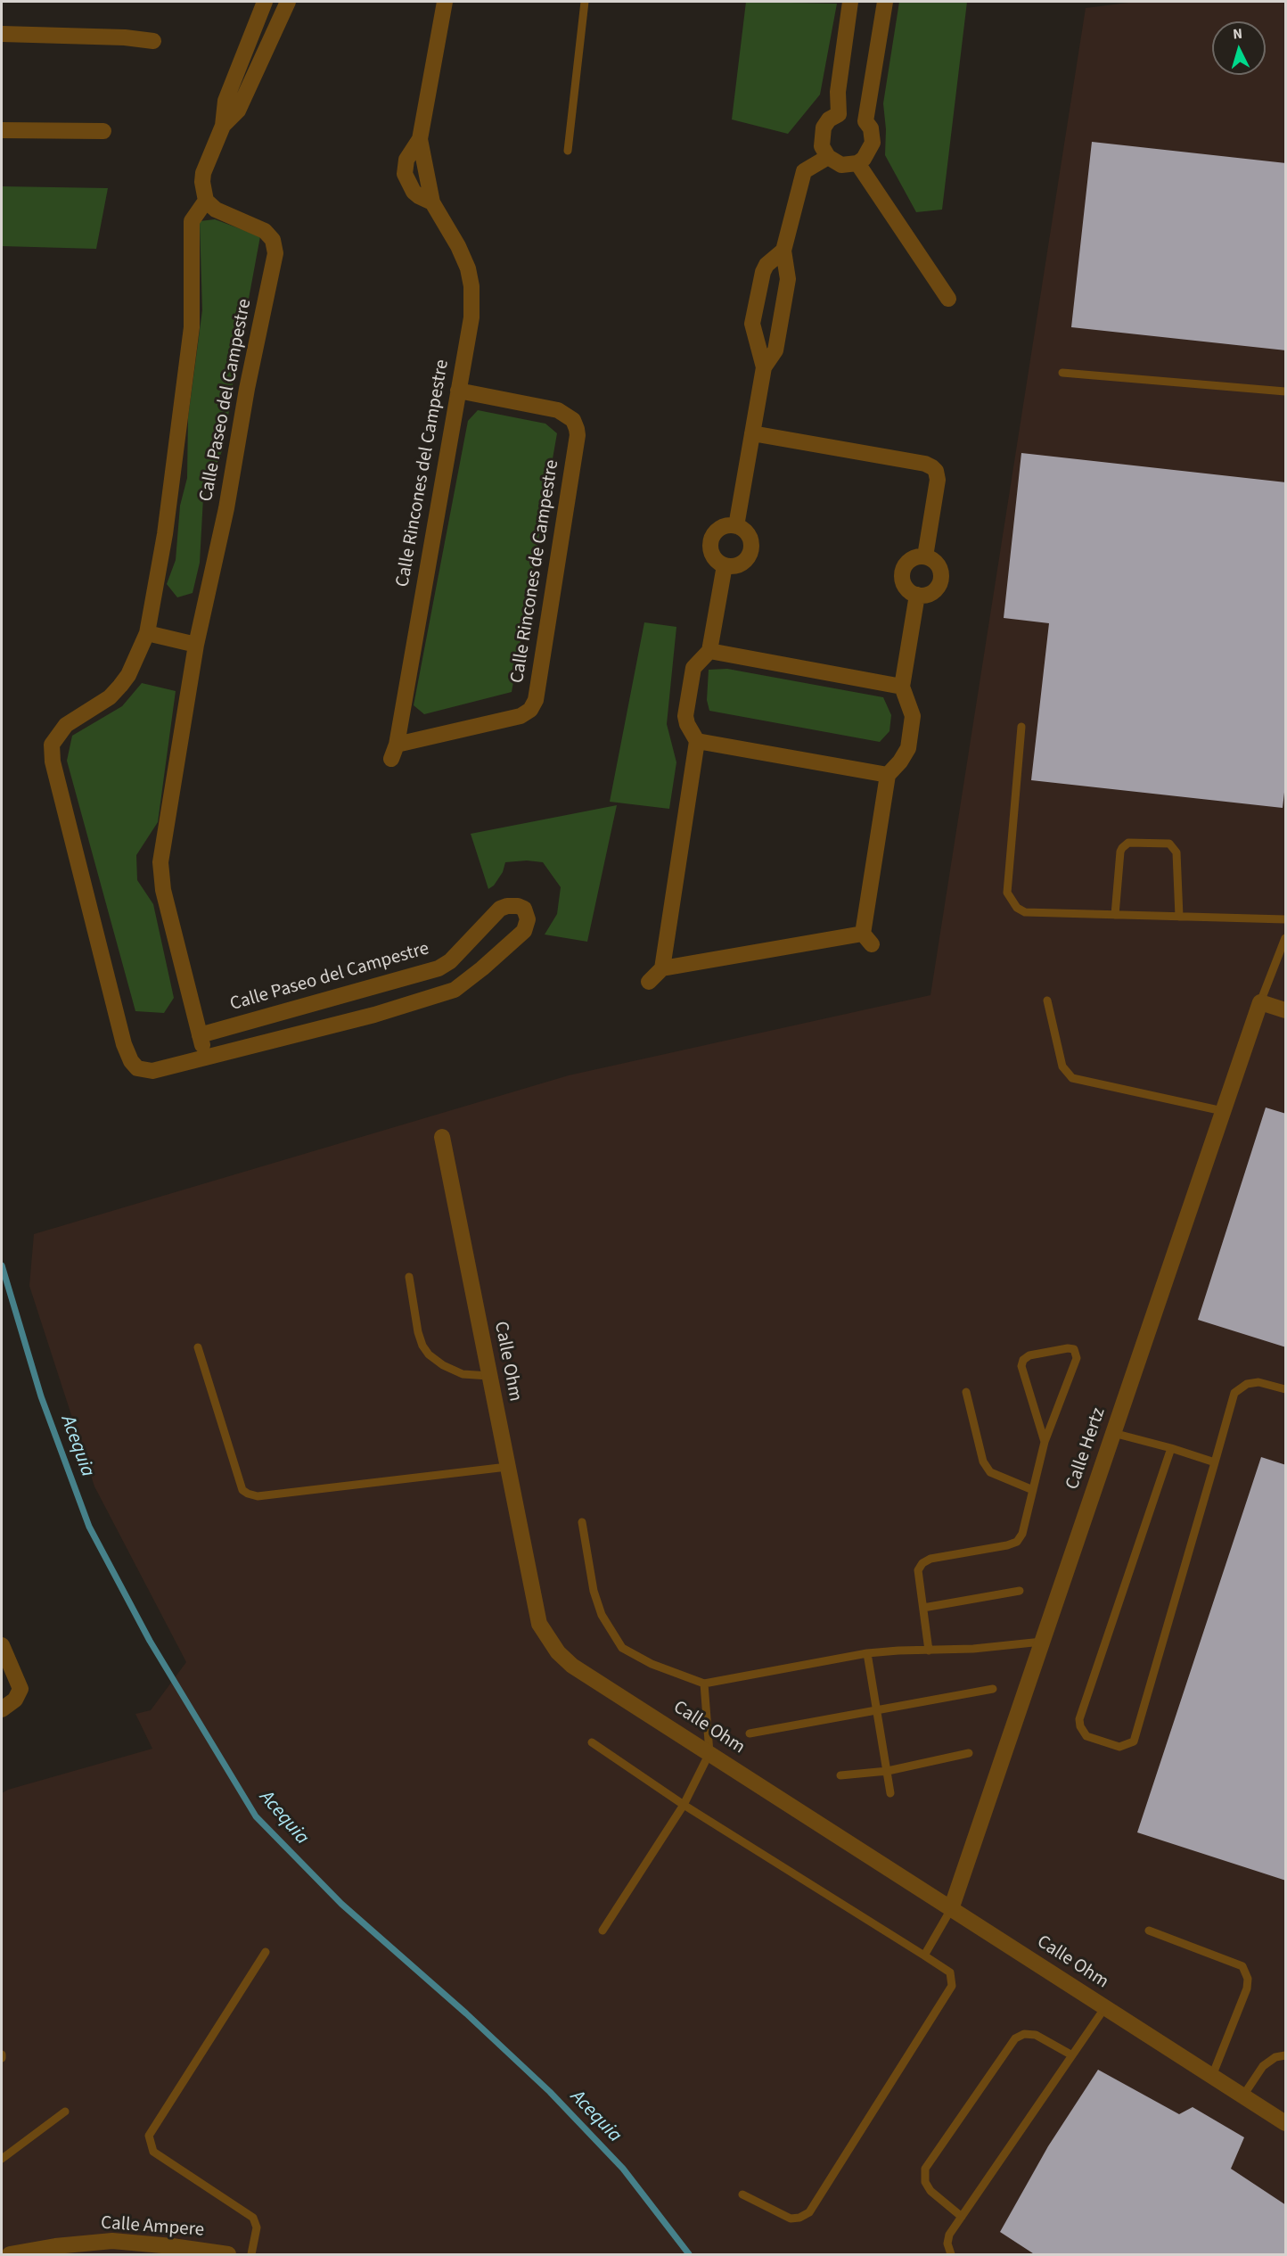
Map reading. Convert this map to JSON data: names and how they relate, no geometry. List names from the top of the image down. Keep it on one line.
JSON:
{"streets":{"street":["Calle Paseo del Campestre","Calle Rincones del Campestre","Calle Rincones de Campestre","Calle Ohm","Calle Hertz","Calle Ampere"]},"crossings":[["Calle Rincones del Campestre","Calle Rincones de Campestre"],["Calle Ohm","Calle Hertz"]],"water":["Acequia"],"north":"top"}
